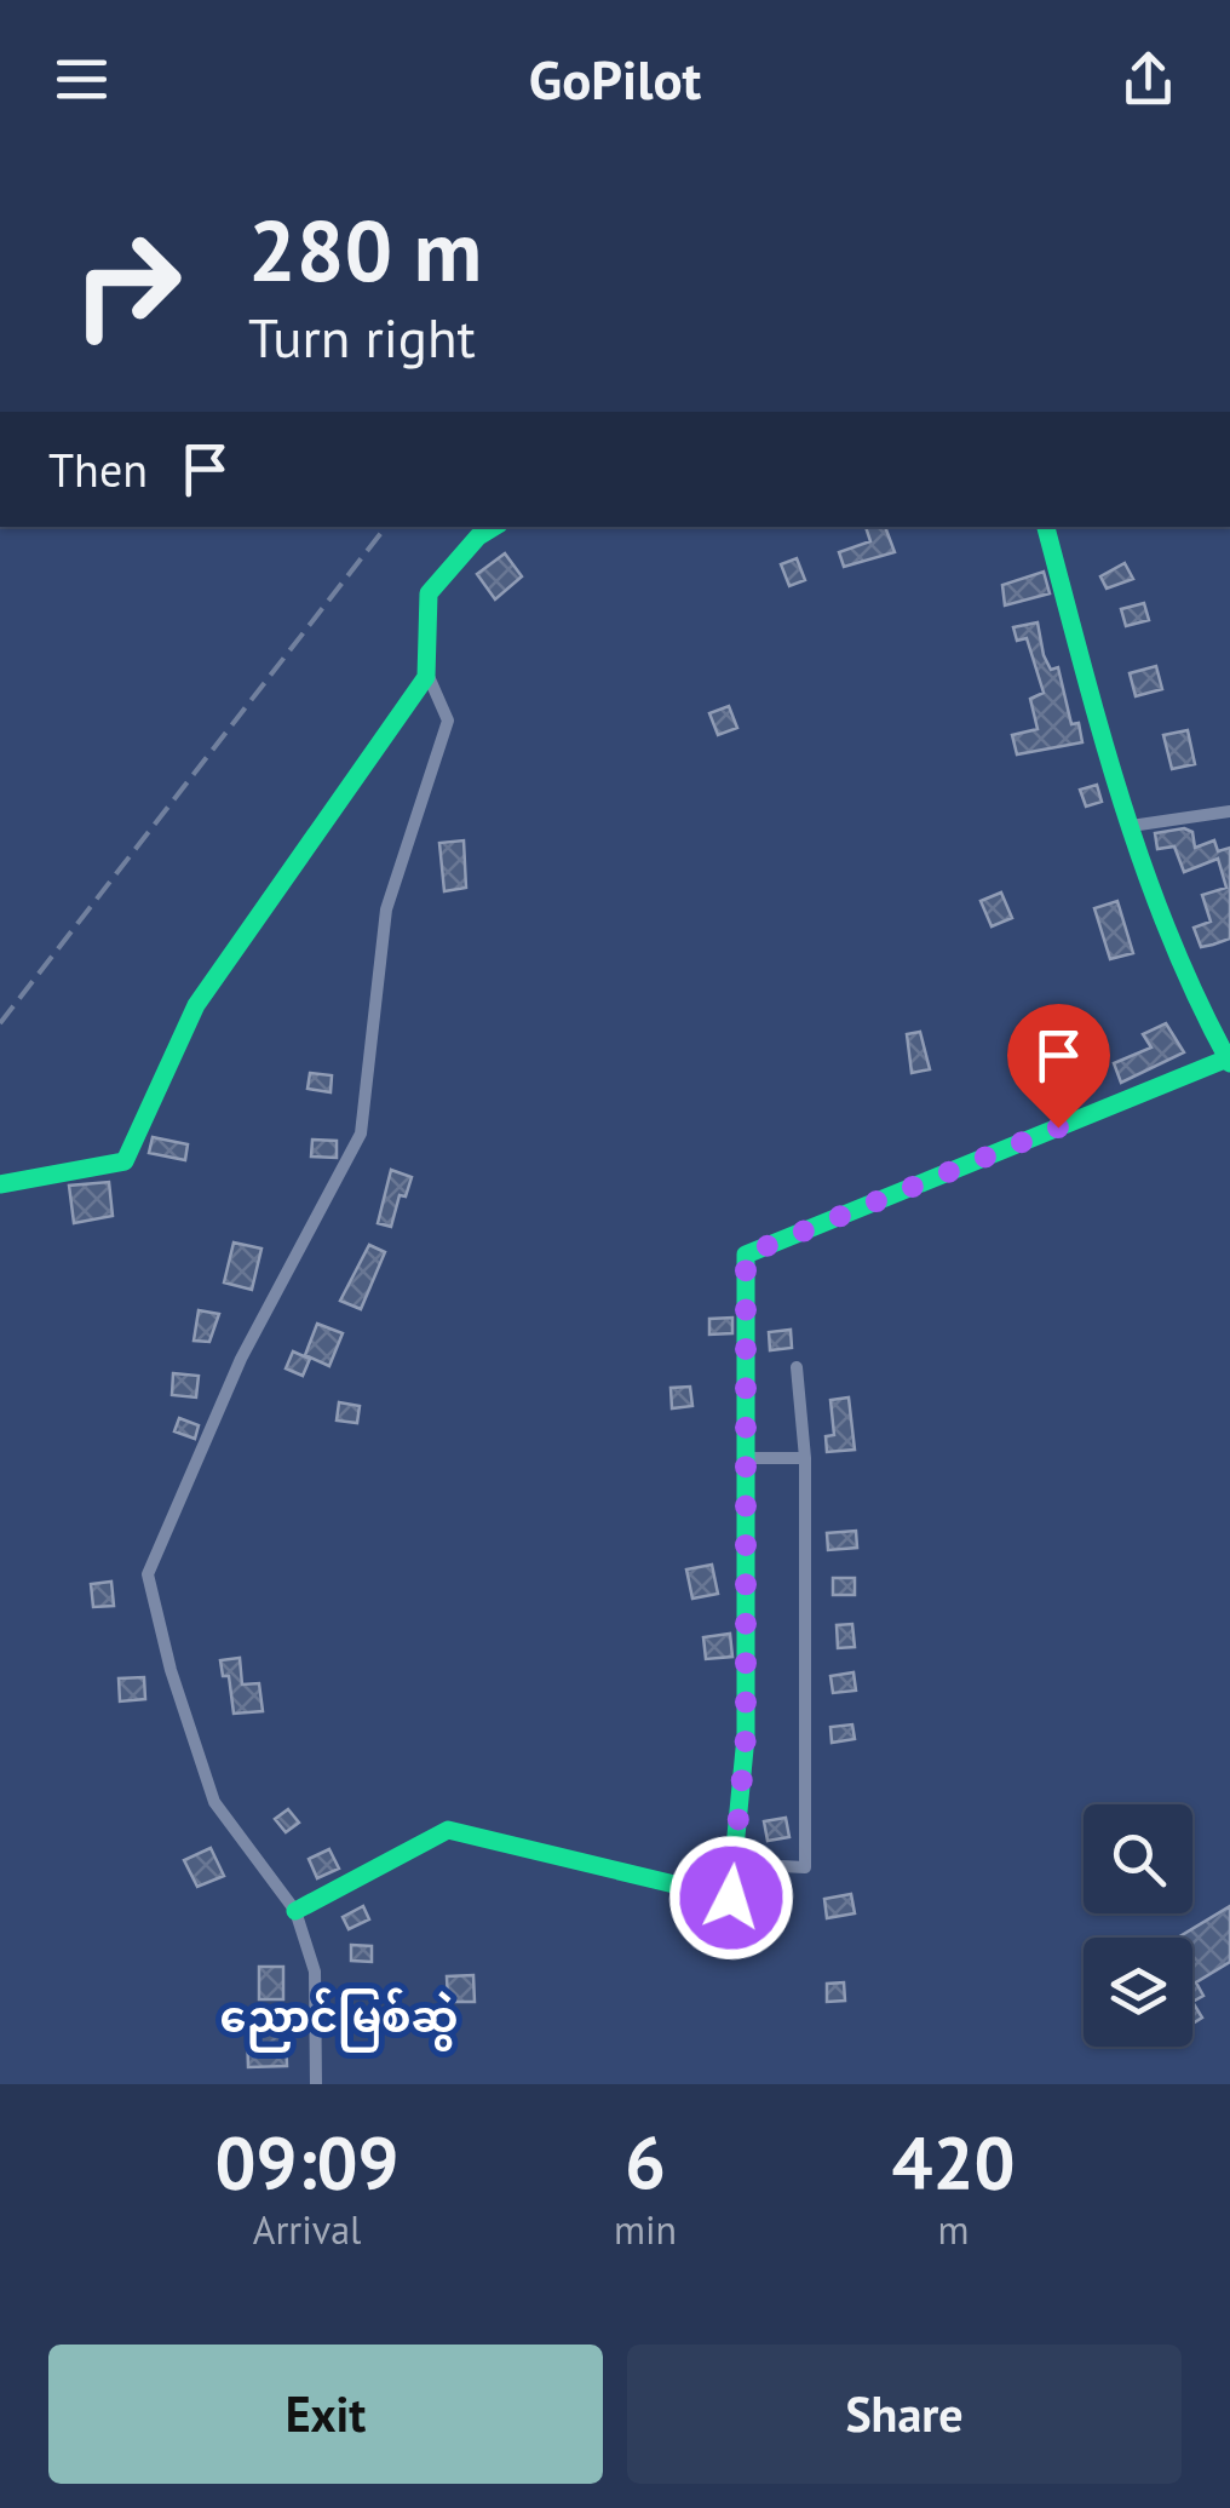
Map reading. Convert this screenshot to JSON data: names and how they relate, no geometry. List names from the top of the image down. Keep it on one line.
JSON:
{"districts":["ညောင်မြစ်ဆွဲ"],"page":{"header":"GoPilot","turn":["280 m","Turn right"],"then":"Then","eta":["09:09","Arrival","6","min","420","m"],"buttons":["Exit","Share"]}}
